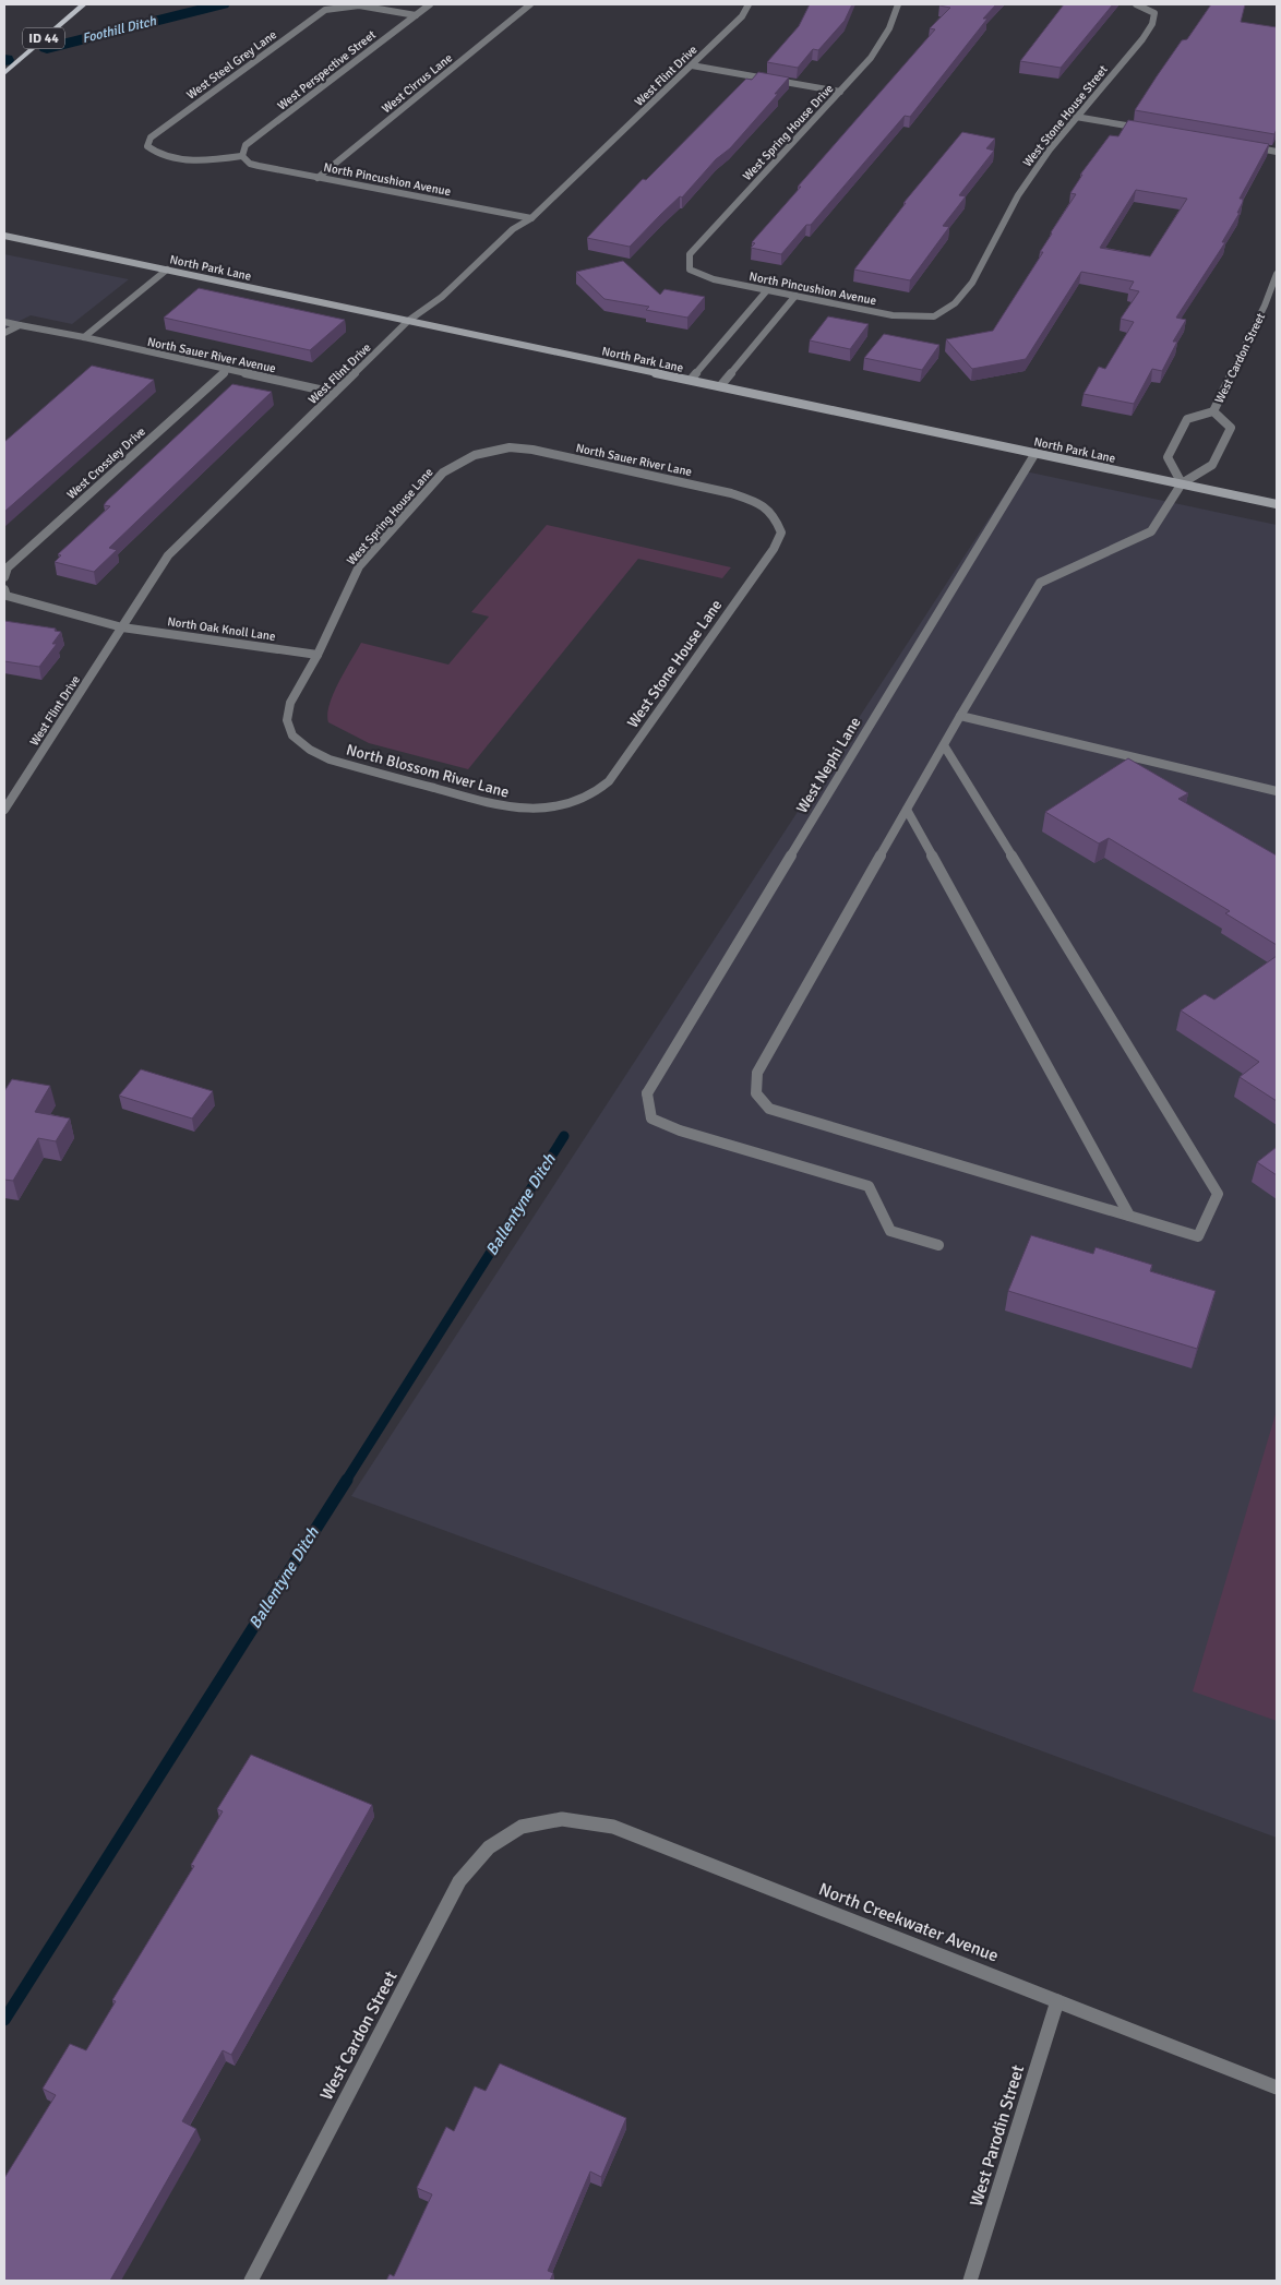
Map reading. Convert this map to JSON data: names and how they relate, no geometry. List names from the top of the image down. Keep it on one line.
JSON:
{"streets":{"main road":["ID 44"],"street":["West Steel Grey Lane","West Perspective Street","West Flint Drive","West Cirrus Lane","West Stone House Street","West Spring House Drive","North Pincushion Avenue","North Park Lane","North Sauer River Avenue","West Cardon Street","North Sauer River Lane","West Crossley Drive","West Spring House Lane","North Oak Knoll Lane","West Stone House Lane","West Nephi Lane","North Blossom River Lane","North Creekwater Avenue","West Parodin Street"]},"crossings":[["West Steel Grey Lane","West Perspective Street"],["West Steel Grey Lane","North Pincushion Avenue"],["West Perspective Street","North Pincushion Avenue"],["West Flint Drive","North Pincushion Avenue"],["West Flint Drive","North Park Lane"],["West Flint Drive","North Sauer River Avenue"],["West Flint Drive","North Oak Knoll Lane"],["West Cirrus Lane","North Pincushion Avenue"],["West Stone House Street","North Pincushion Avenue"],["West Spring House Drive","North Pincushion Avenue"],["North Park Lane","West Cardon Street"],["North Park Lane","West Nephi Lane"],["North Sauer River Avenue","West Crossley Drive"],["West Cardon Street","North Creekwater Avenue"],["North Sauer River Lane","West Spring House Lane"],["North Sauer River Lane","West Stone House Lane"],["West Spring House Lane","North Oak Knoll Lane"],["West Spring House Lane","North Blossom River Lane"],["West Stone House Lane","North Blossom River Lane"],["North Creekwater Avenue","West Parodin Street"]],"water":["Foothill Ditch","Ballentyne Ditch"]}
